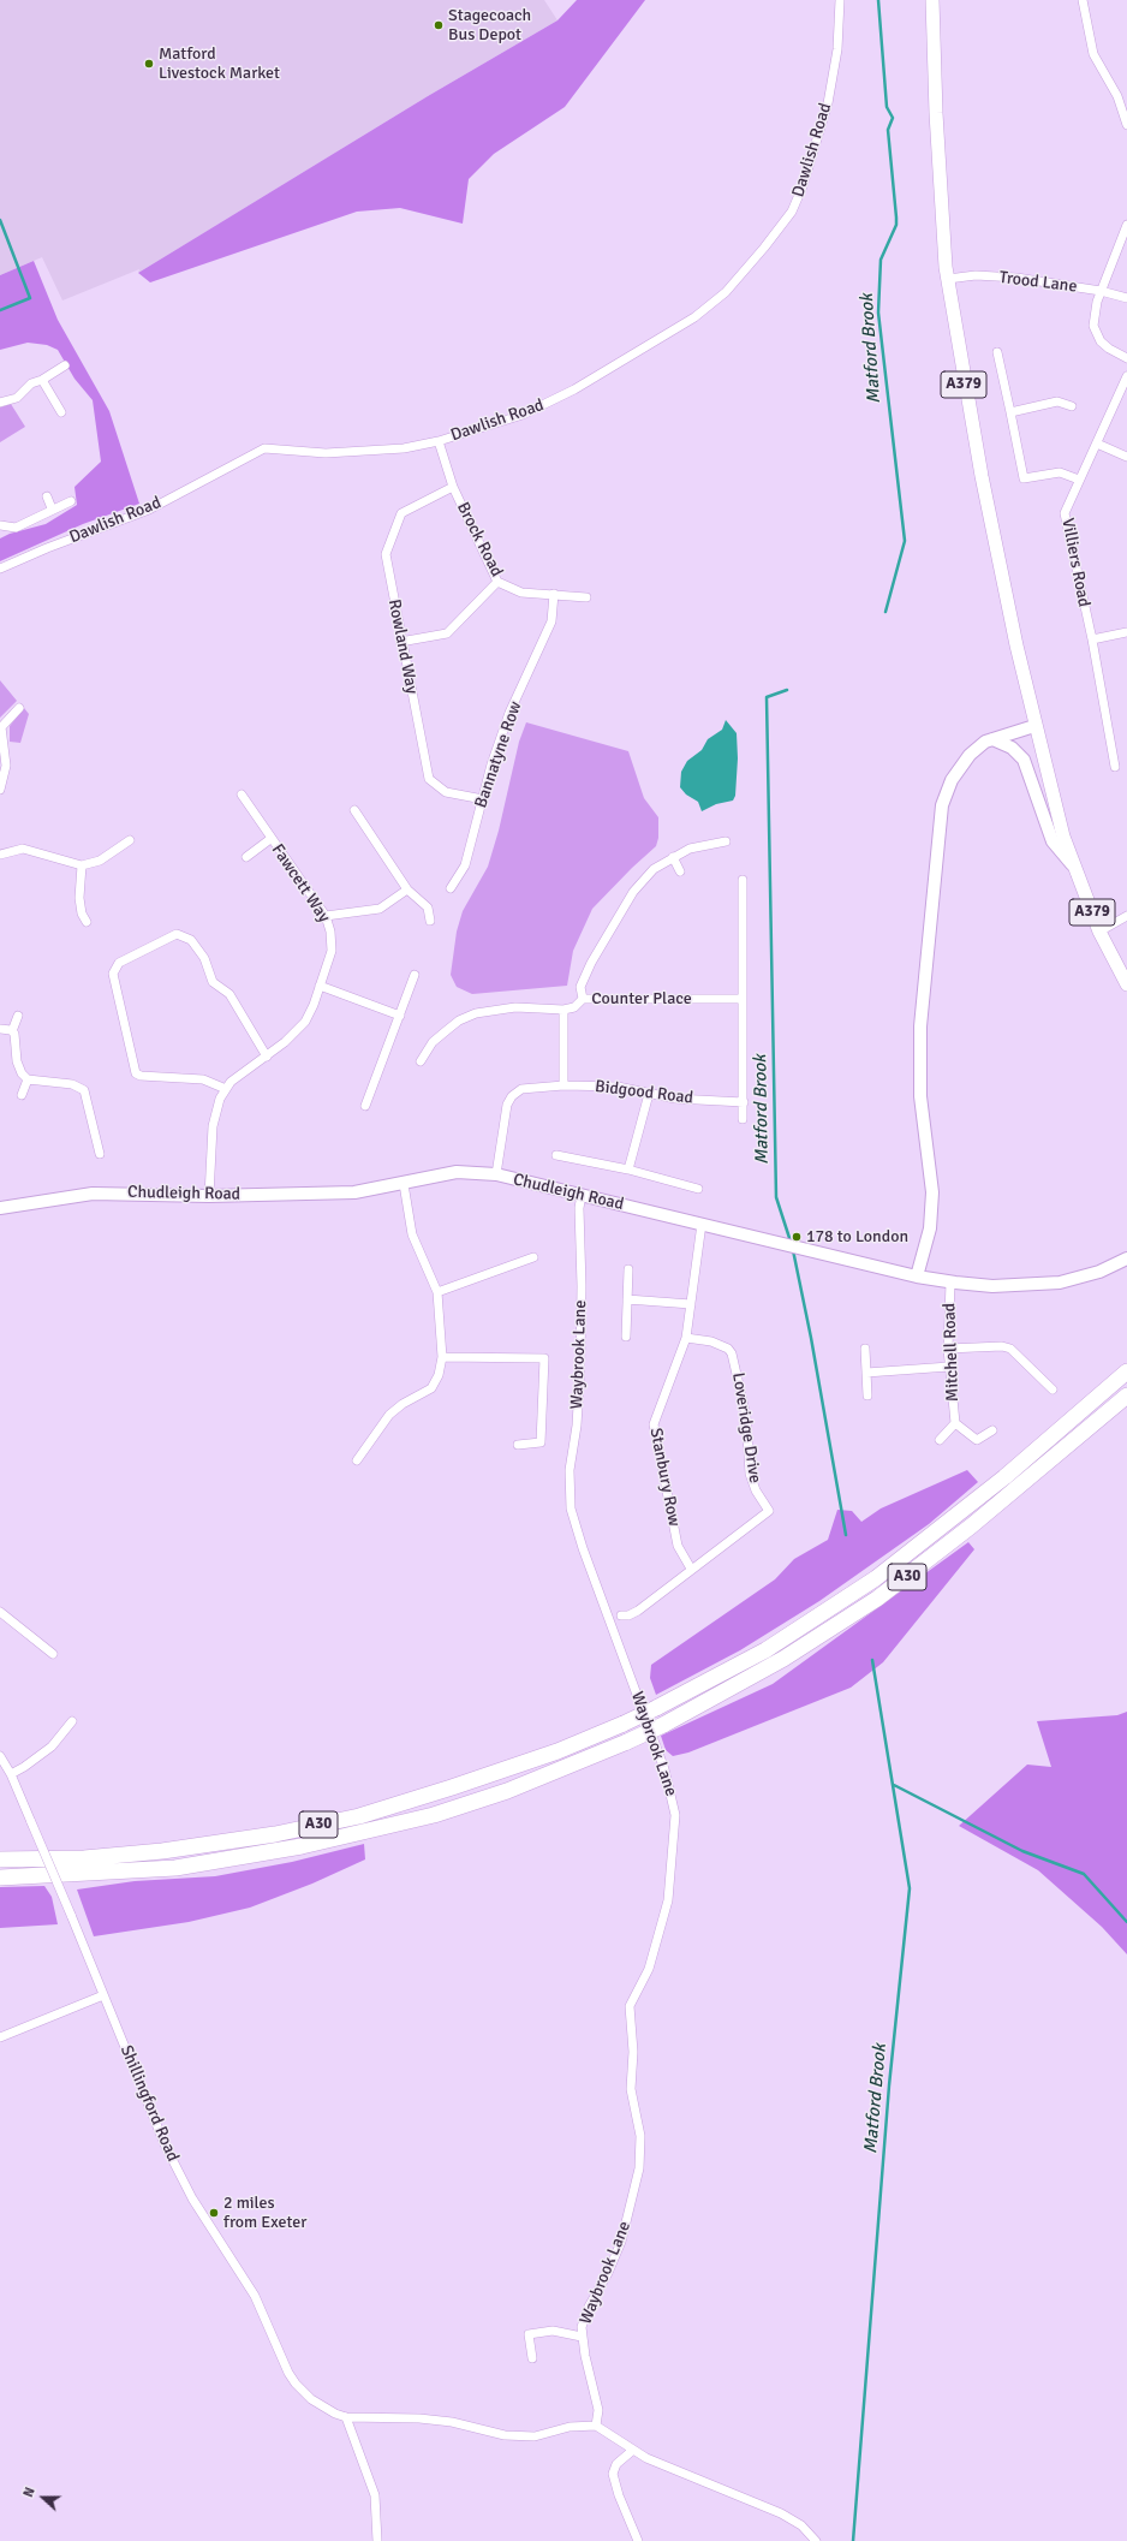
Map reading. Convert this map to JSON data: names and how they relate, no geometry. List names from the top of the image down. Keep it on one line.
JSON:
{"streets":{"highway":["A30"],"main road":["A379"],"street":["Dawlish Road","Trood Lane","Brock Road","Villiers Road","Rowland Way","Bannatyne Row","Fawcett Way","Counter Place","Bidgood Road","Chudleigh Road","Mitchell Road","Waybrook Lane","Loveridge Drive","Stanbury Row","Shillingford Road"]},"crossings":[["Dawlish Road","Brock Road"],["Trood Lane","A379"],["Brock Road","Rowland Way"],["Brock Road","Bannatyne Row"],["Rowland Way","Bannatyne Row"],["Fawcett Way","Chudleigh Road"],["Bidgood Road","Chudleigh Road"],["Chudleigh Road","Mitchell Road"],["Chudleigh Road","Waybrook Lane"],["Chudleigh Road","Stanbury Row"],["Loveridge Drive","Stanbury Row"]],"water":["Matford Brook"],"places":["Stagecoach Bus Depot","Matford Livestock Market","178 to London","2 miles from Exeter"],"north":"left"}
